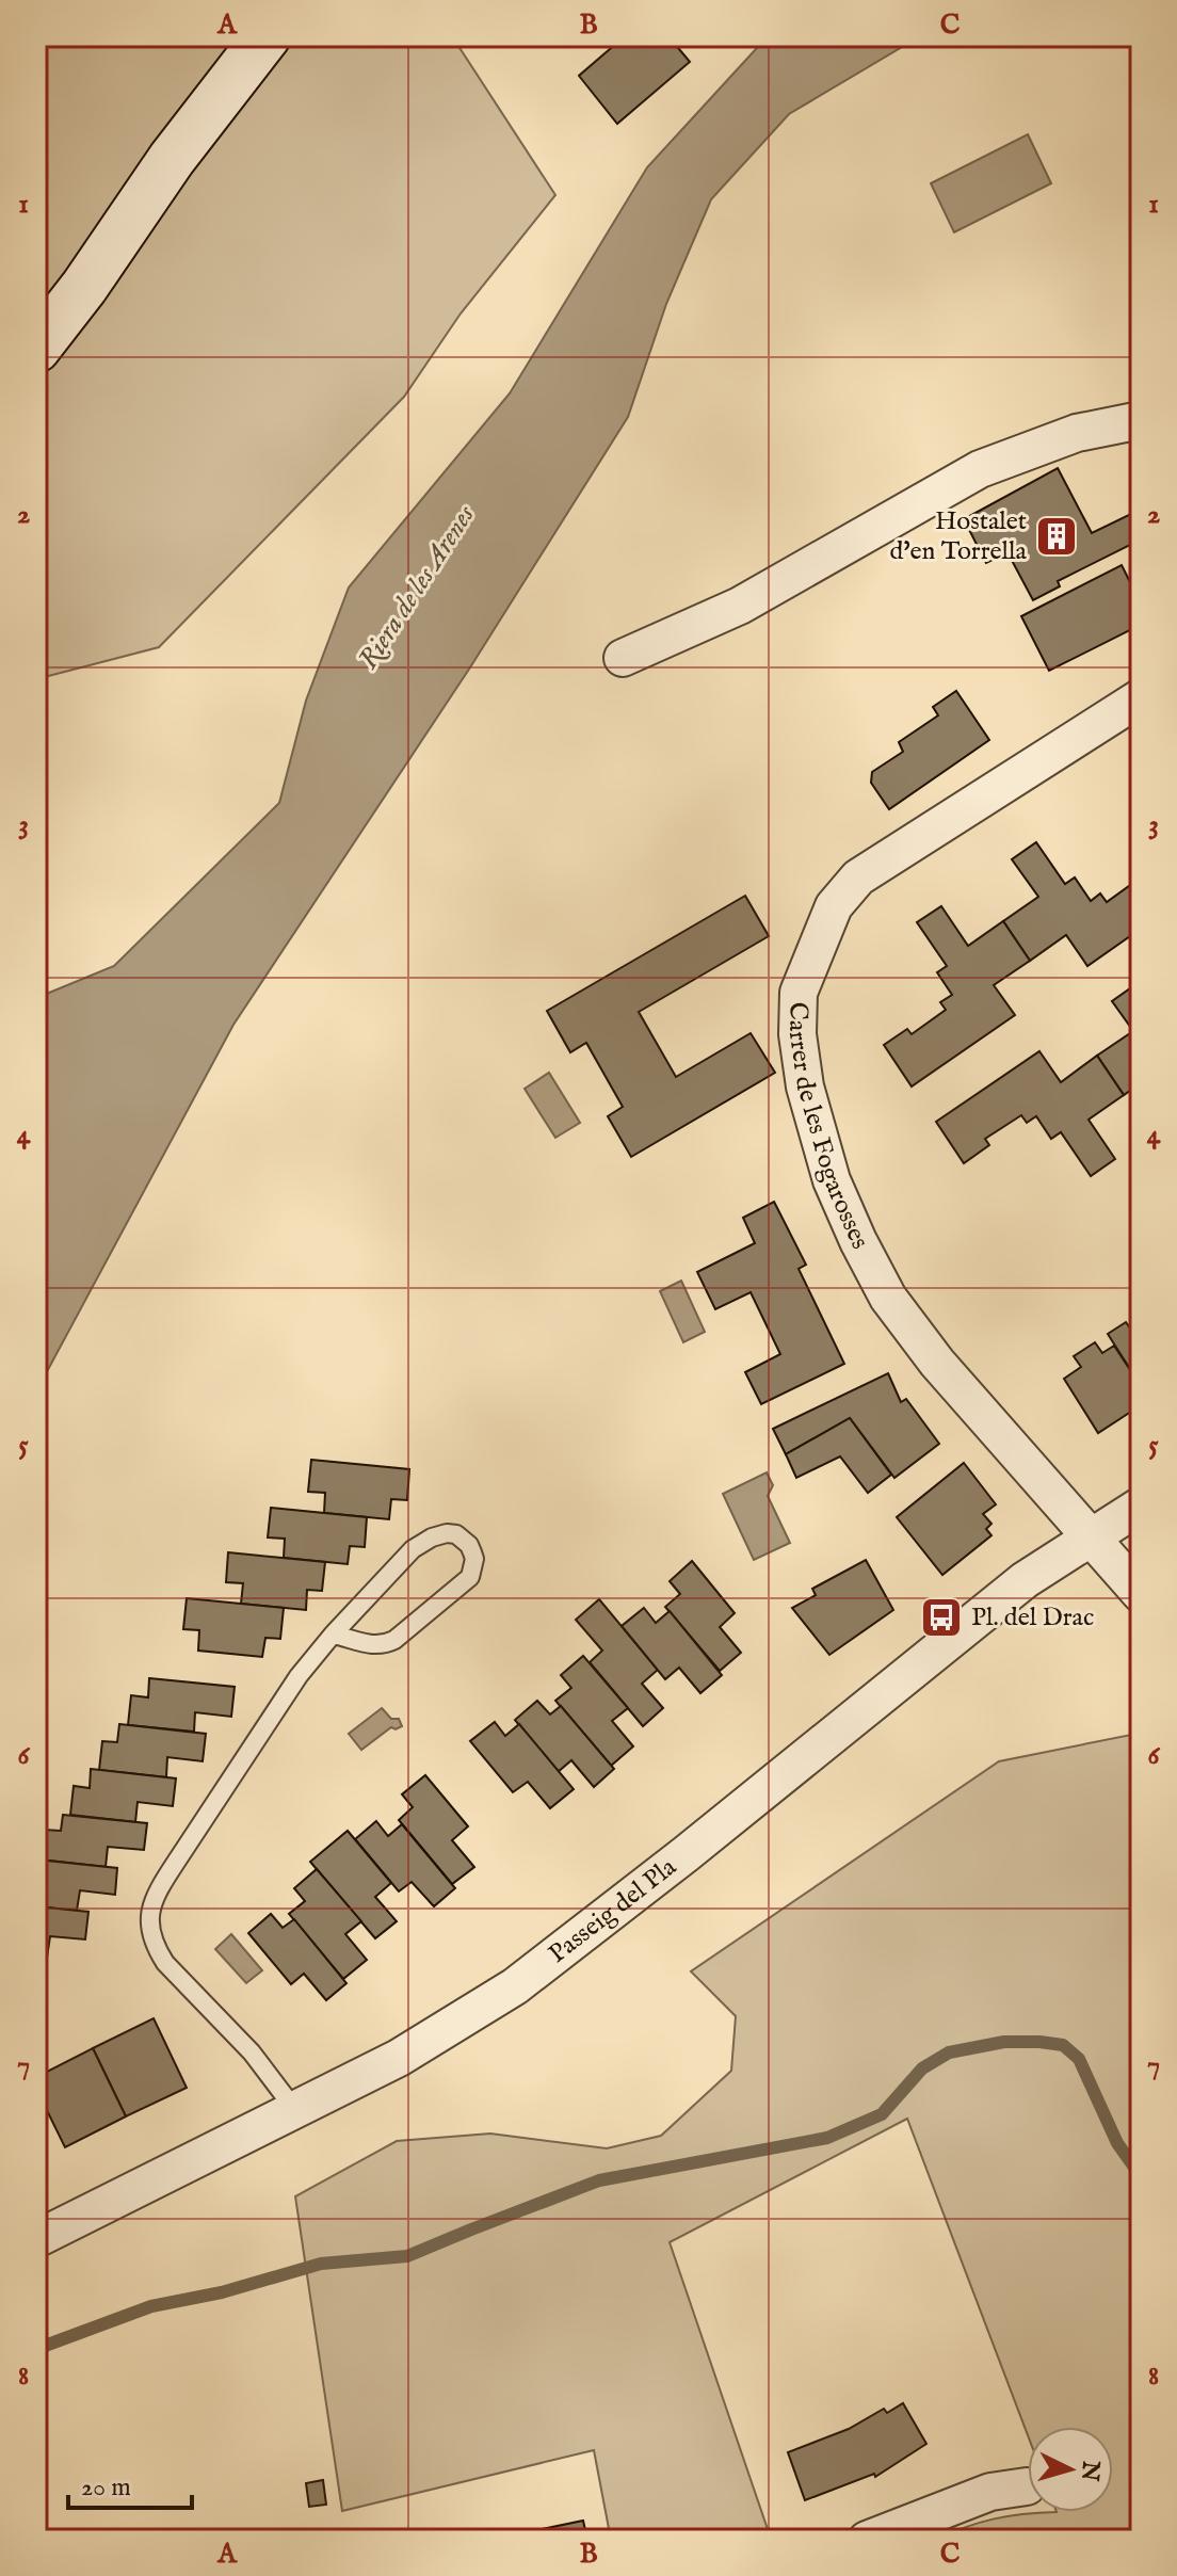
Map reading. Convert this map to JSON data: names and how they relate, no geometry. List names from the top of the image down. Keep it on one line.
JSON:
{"streets":{"street":["Carrer de les Fogarosses","Passeig del Pla"]},"crossings":[["Carrer de les Fogarosses","Passeig del Pla"]],"water":["Riera de les Arenes"],"places":{"building":["Hostalet d'en Torrella"],"bus stop":["Pl. del Drac"]},"scale_bar":"20 m","north":"right","grid":{"columns":["A","B","C"],"rows":["1","2","3","4","5","6","7","8"]}}
